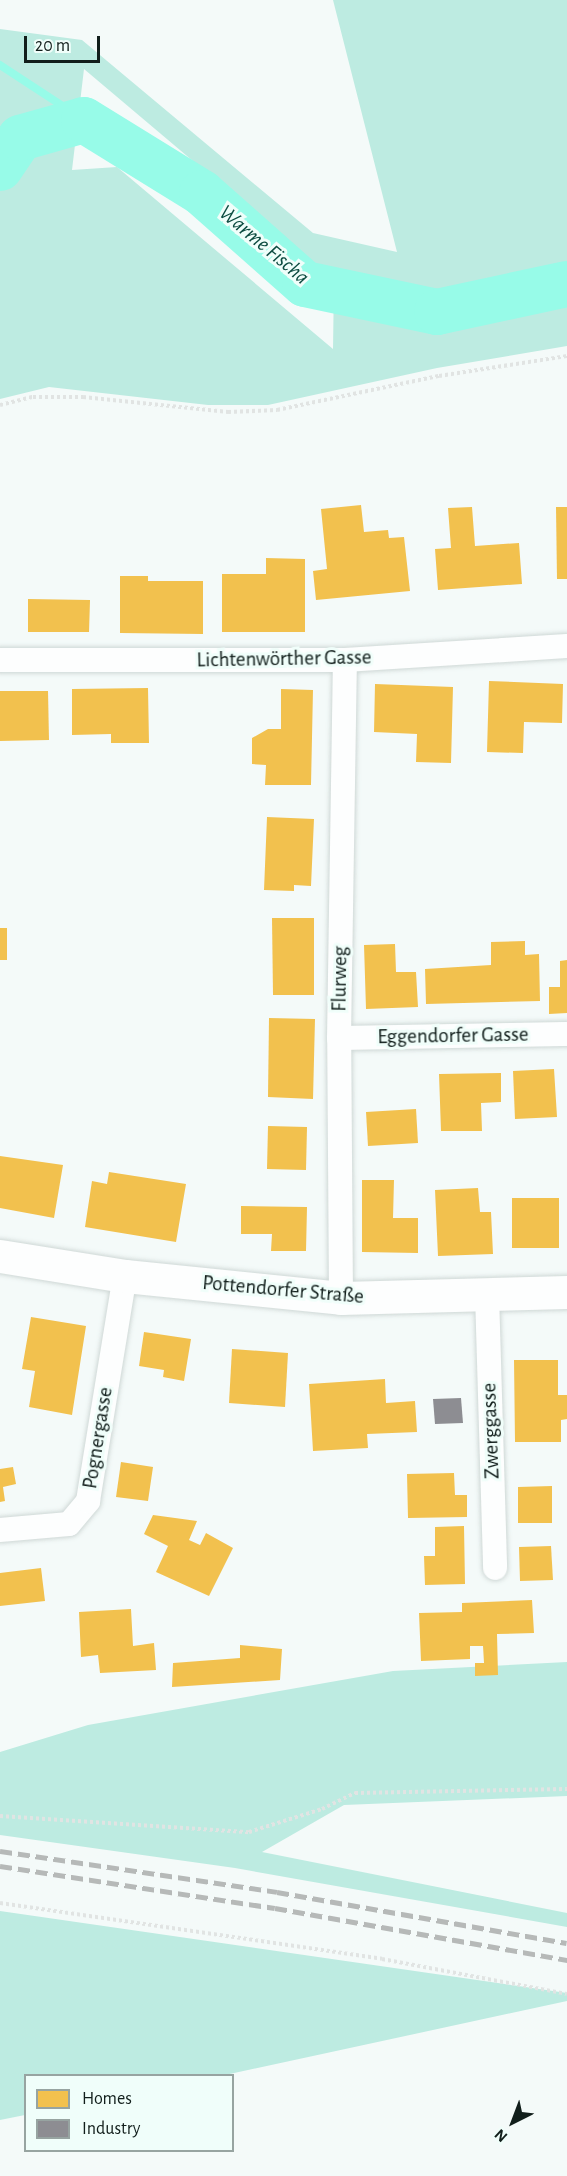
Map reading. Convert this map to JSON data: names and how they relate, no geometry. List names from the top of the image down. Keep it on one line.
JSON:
{"streets":{"main road":["Pottendorfer Straße"],"street":["Lichtenwörther Gasse","Flurweg","Eggendorfer Gasse","Zwerggasse","Pognergasse"]},"crossings":[["Lichtenwörther Gasse","Flurweg"],["Flurweg","Eggendorfer Gasse"],["Flurweg","Pottendorfer Straße"],["Pottendorfer Straße","Zwerggasse"],["Pottendorfer Straße","Pognergasse"]],"water":["Warme Fischa"],"legend":["Homes","Industry"],"scale_bar":"20 m","north":"bottom left"}
